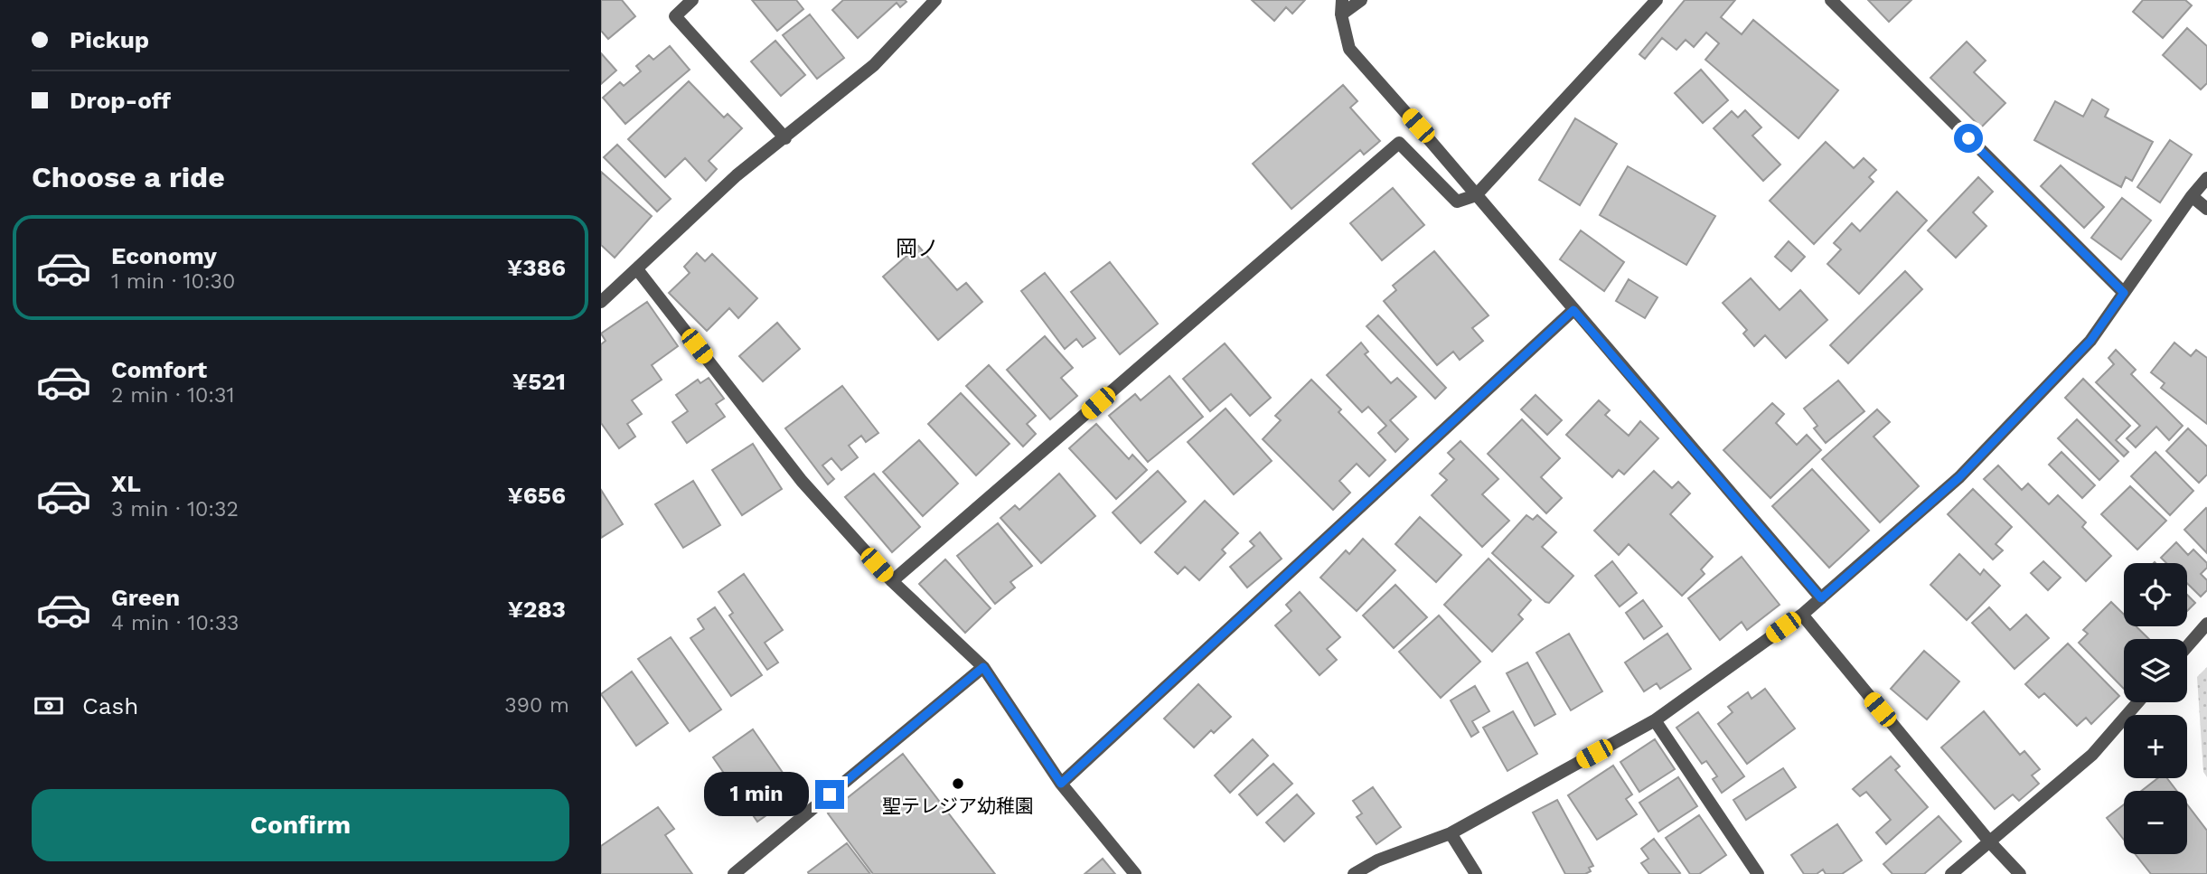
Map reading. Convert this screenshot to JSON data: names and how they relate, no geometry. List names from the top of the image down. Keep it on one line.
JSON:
{"districts":["岡ノ"],"places":["聖テレジア幼稚園"],"page":{"banner":["Pickup","Drop-off"],"heading":"Choose a ride","list":[{"name":"Economy","note":"1 min · 10:30","value":"¥386"},{"name":"Comfort","note":"2 min · 10:31","value":"¥521"},{"name":"XL","note":"3 min · 10:32","value":"¥656"},{"name":"Green","note":"4 min · 10:33","value":"¥283"}],"map_buttons":["+","−"],"pay":["Cash","390 m"],"bubble":"1 min","buttons":"Confirm"}}
